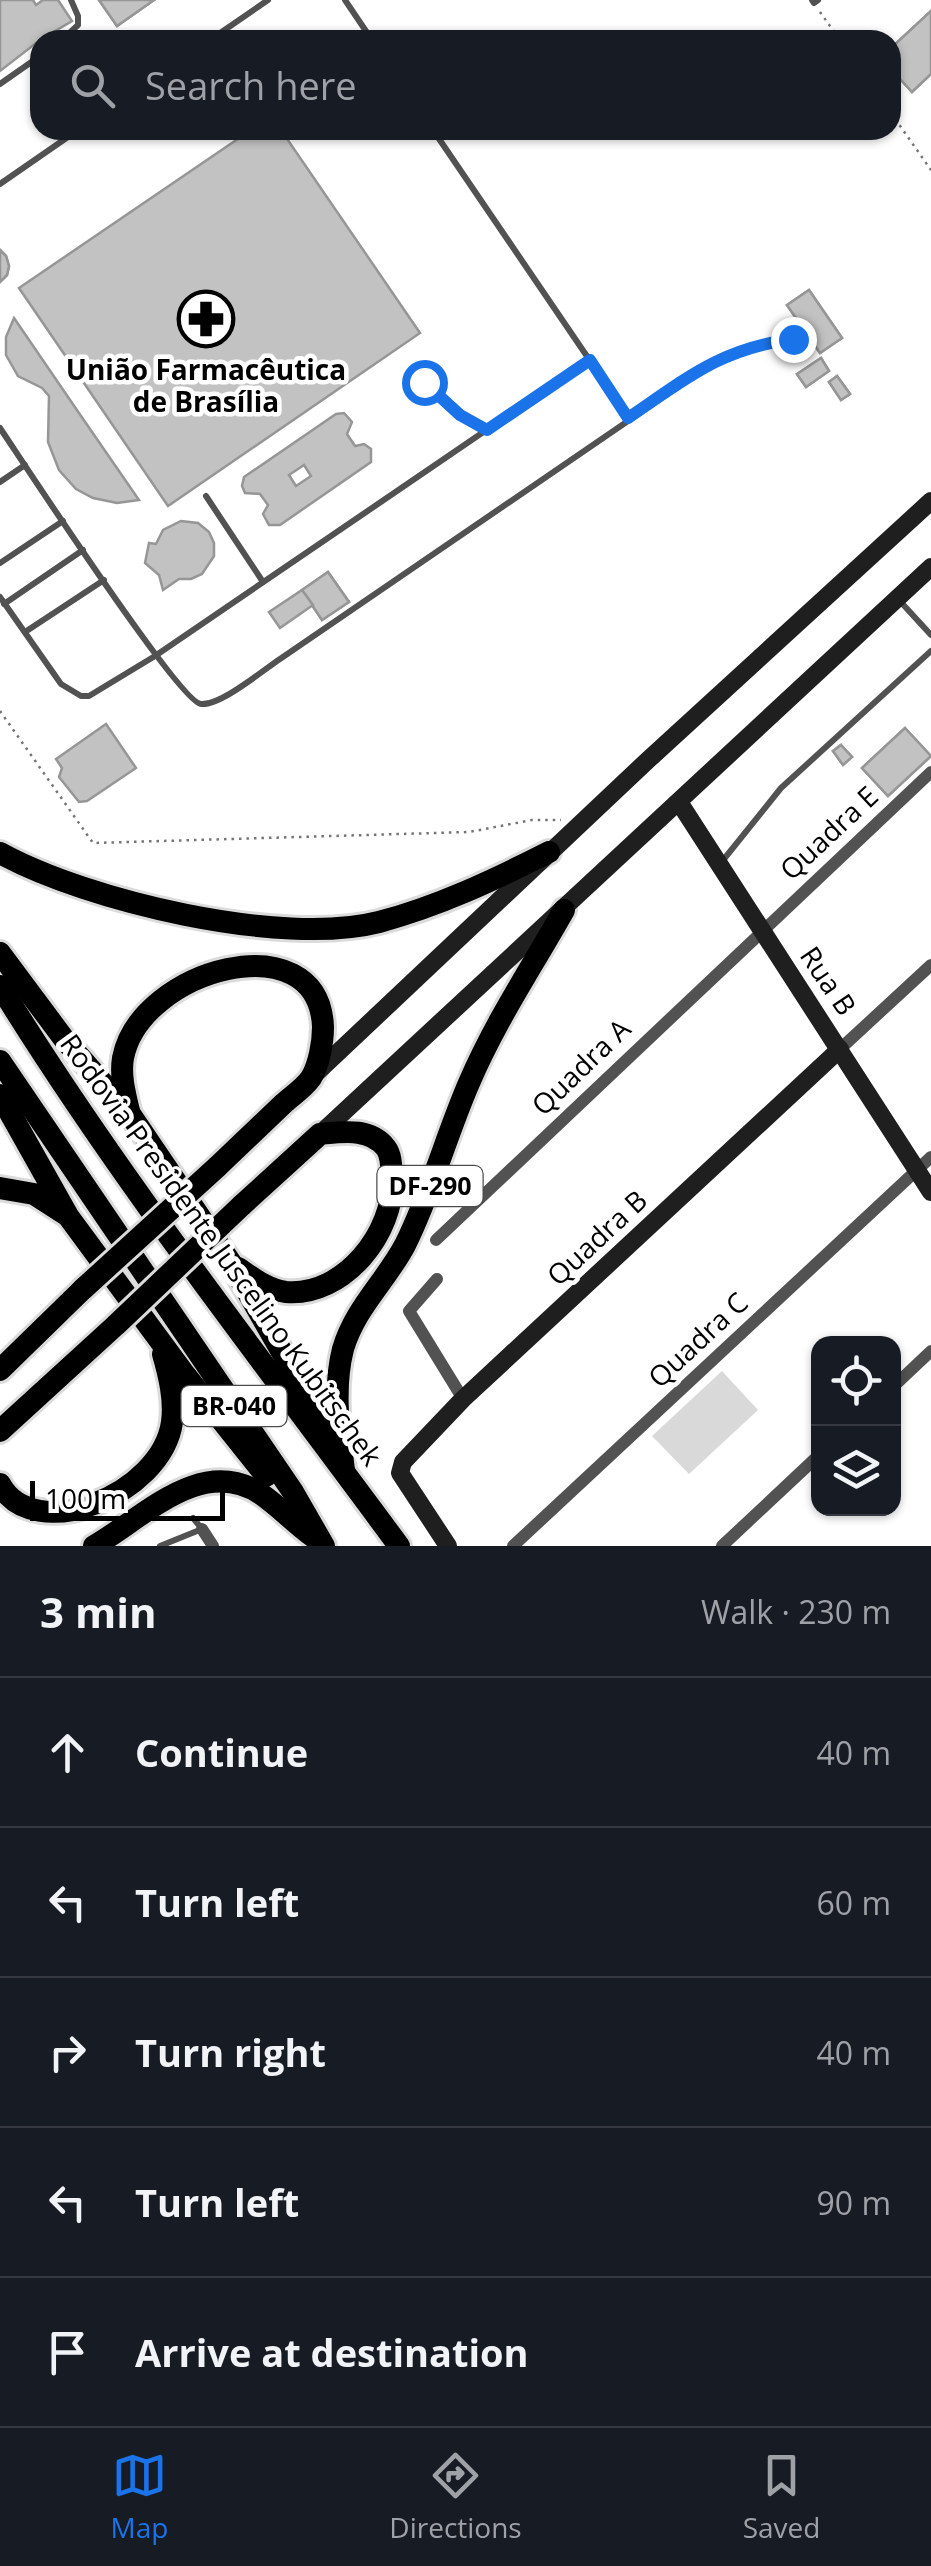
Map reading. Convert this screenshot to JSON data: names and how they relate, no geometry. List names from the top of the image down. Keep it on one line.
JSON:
{"streets":{"highway":["DF-290","Rodovia Presidente Juscelino Kubitschek","BR-040"],"main road":["Rua B","Quadra B"],"street":["Quadra E","Quadra A","Quadra C"]},"crossings":[["Quadra E","Rua B"],["Quadra E","Quadra A"],["Rua B","Quadra A"],["Rua B","DF-290"],["Rua B","Quadra B"],["Rua B","Quadra C"],["DF-290","Rodovia Presidente Juscelino Kubitschek"]],"places":{"pharmacy":["União Farmacêutica de Brasília"]},"scale_bar":"100 m","page":{"search":"Search here","scale":"100 m","heading":["3 min","Walk · 230 m"],"list":[["Continue","40 m"],["Turn left","60 m"],["Turn right","40 m"],["Turn left","90 m"],"Arrive at destination"],"nav":["Map","Directions","Saved"]}}
